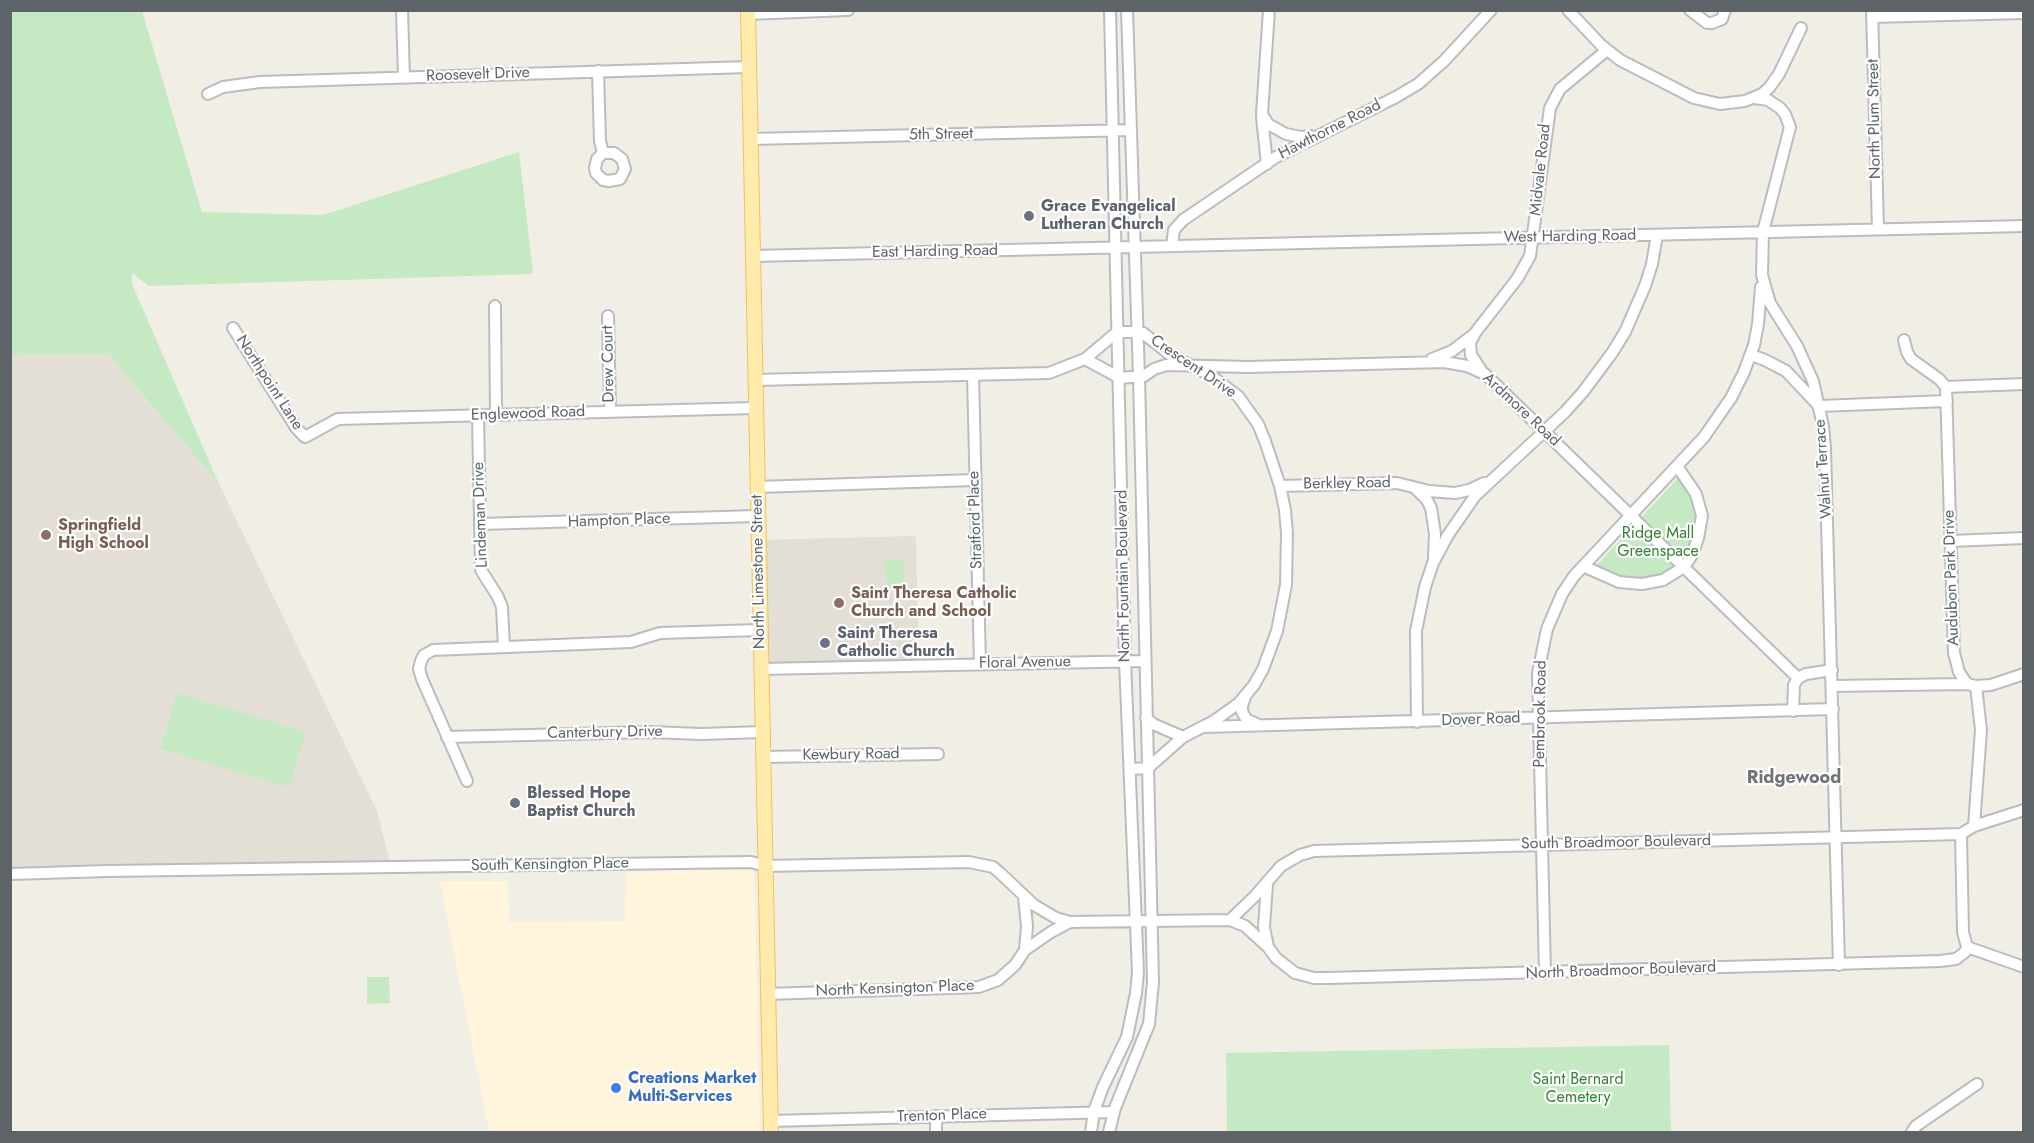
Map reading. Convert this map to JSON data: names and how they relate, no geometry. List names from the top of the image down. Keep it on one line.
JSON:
{"streets":{"main road":["North Limestone Street"],"street":["Roosevelt Drive","North Plum Street","Hawthorne Road","5th Street","Midvale Road","West Harding Road","East Harding Road","Drew Court","Crescent Drive","Northpoint Lane","Ardmore Road","Englewood Road","Walnut Terrace","Berkley Road","Lindeman Drive","Stratford Place","Hampton Place","North Fountain Boulevard","Audubon Park Drive","Floral Avenue","Pembrook Road","Dover Road","Canterbury Drive","Kewbury Road","South Broadmoor Boulevard","South Kensington Place","North Broadmoor Boulevard","North Kensington Place","Trenton Place"]},"crossings":[["Roosevelt Drive","North Limestone Street"],["North Plum Street","West Harding Road"],["Hawthorne Road","West Harding Road"],["5th Street","North Limestone Street"],["5th Street","North Fountain Boulevard"],["Midvale Road","West Harding Road"],["Midvale Road","Ardmore Road"],["West Harding Road","East Harding Road"],["West Harding Road","Walnut Terrace"],["West Harding Road","North Fountain Boulevard"],["East Harding Road","North Limestone Street"],["East Harding Road","North Fountain Boulevard"],["Drew Court","Englewood Road"],["Crescent Drive","Ardmore Road"],["Crescent Drive","Berkley Road"],["Crescent Drive","North Fountain Boulevard"],["Crescent Drive","Dover Road"],["Northpoint Lane","Englewood Road"],["Ardmore Road","North Fountain Boulevard"],["Ardmore Road","Pembrook Road"],["Englewood Road","Lindeman Drive"],["Englewood Road","North Limestone Street"],["Walnut Terrace","Pembrook Road"],["Walnut Terrace","Dover Road"],["Walnut Terrace","South Broadmoor Boulevard"],["Walnut Terrace","North Broadmoor Boulevard"],["Lindeman Drive","Hampton Place"],["Stratford Place","Floral Avenue"],["Hampton Place","North Limestone Street"],["North Limestone Street","Floral Avenue"],["North Limestone Street","Canterbury Drive"],["North Limestone Street","Kewbury Road"],["North Limestone Street","South Kensington Place"],["North Limestone Street","North Kensington Place"],["North Limestone Street","Trenton Place"],["North Fountain Boulevard","Floral Avenue"],["North Fountain Boulevard","Trenton Place"],["Pembrook Road","Dover Road"],["Pembrook Road","South Broadmoor Boulevard"],["Pembrook Road","North Broadmoor Boulevard"],["South Broadmoor Boulevard","North Broadmoor Boulevard"],["South Kensington Place","North Kensington Place"]],"districts":["Ridgewood"],"parks":["Ridge Mall Greenspace","Saint Bernard Cemetery"],"places":["Grace Evangelical Lutheran Church","Springfield High School","Saint Theresa Catholic Church and School","Saint Theresa Catholic Church","Blessed Hope Baptist Church","Creations Market Multi-Services"]}
